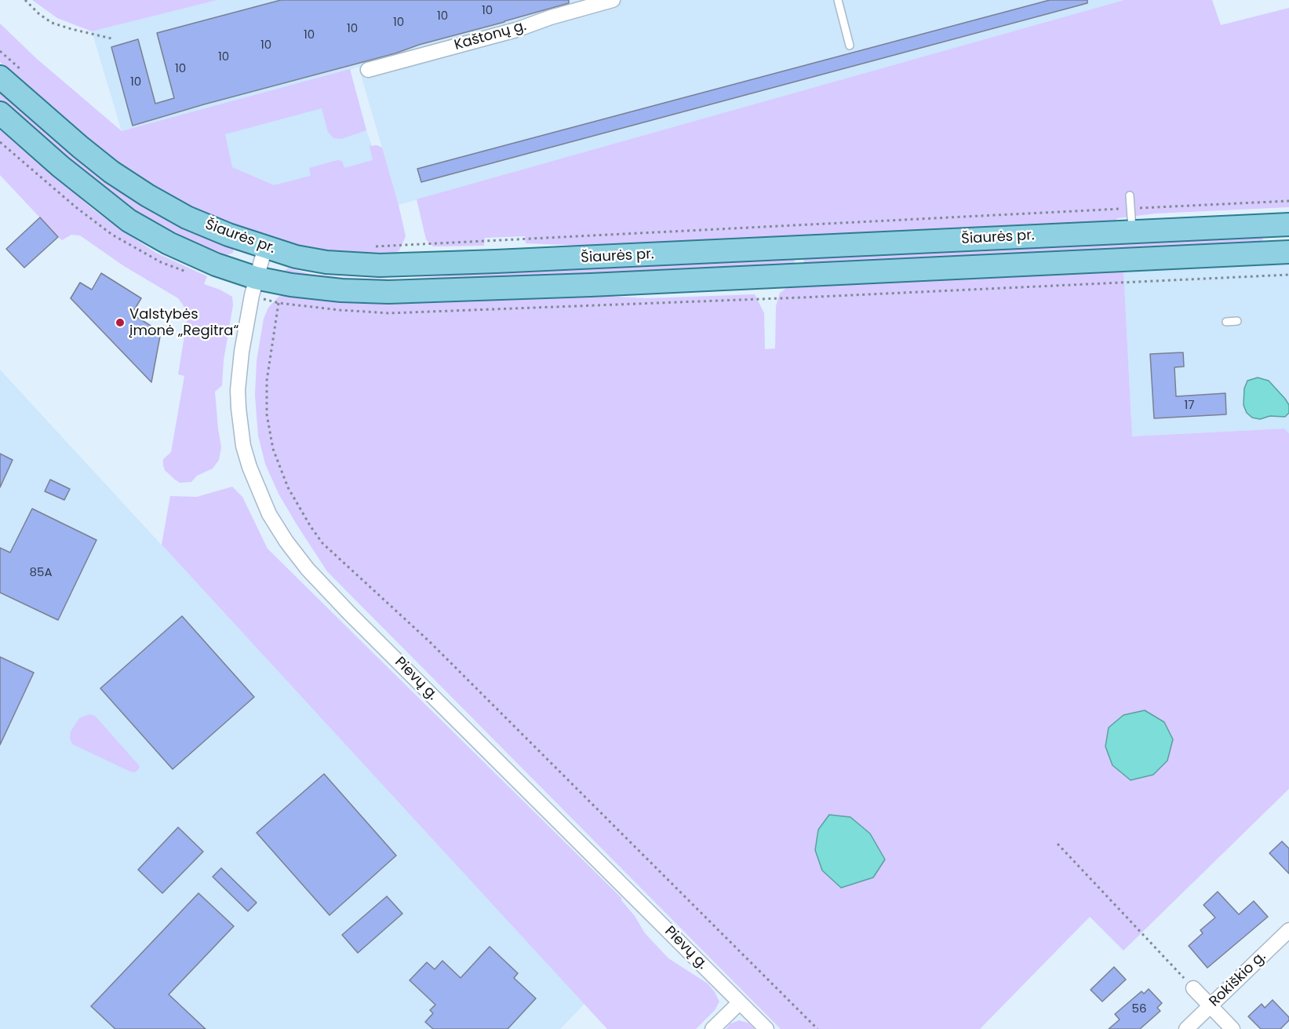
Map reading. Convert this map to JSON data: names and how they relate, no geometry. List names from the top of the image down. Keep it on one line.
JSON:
{"streets":{"main road":["Šiaurės pr."],"street":["Kaštonų g.","Pievų g.","Rokiškio g."]},"crossings":[["Šiaurės pr.","Pievų g."]],"places":["Valstybės įmonė „Regitra“"],"house_numbers":["10","10","10","10","10","10","10","10","10","17","85A","56"]}
